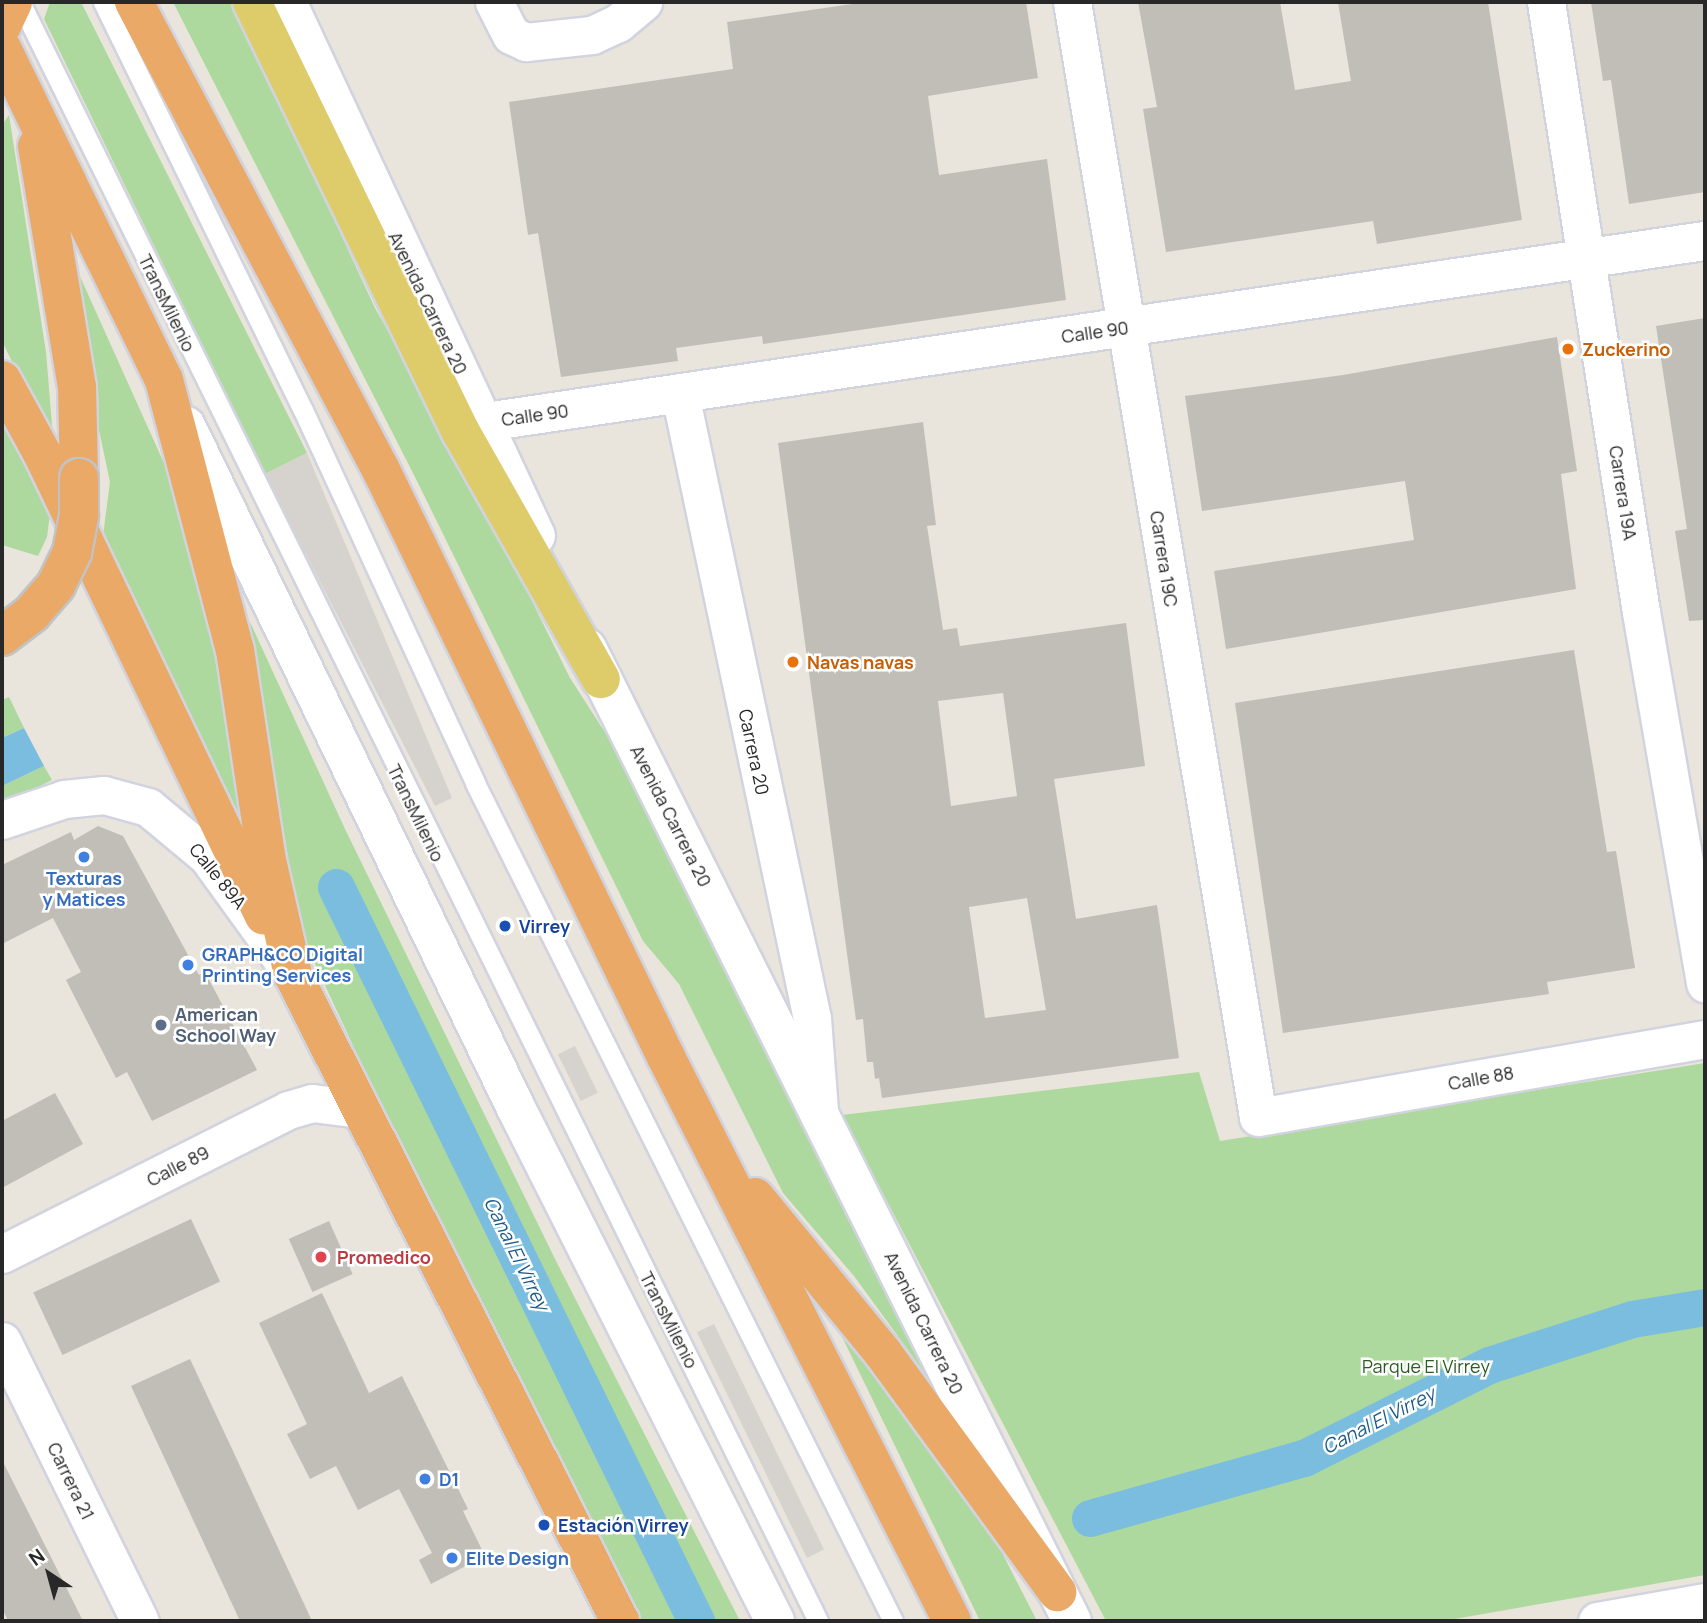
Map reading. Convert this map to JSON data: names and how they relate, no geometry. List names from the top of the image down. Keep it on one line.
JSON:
{"streets":{"main road":["Avenida Carrera 20","Calle 90"],"street":["Carrera 19A","Carrera 19C","Carrera 20","Calle 89A","Calle 88","Calle 89","Carrera 21"],"lane":["TransMilenio"]},"crossings":[["Avenida Carrera 20","Calle 90"],["Avenida Carrera 20","Carrera 20"],["Calle 90","Carrera 19A"],["Calle 90","Carrera 19C"],["Calle 90","Carrera 20"],["Carrera 19C","Calle 88"]],"water":["Canal El Virrey"],"parks":["Parque El Virrey"],"places":["Zuckerino","Navas navas","Texturas y Matices","Virrey","GRAPH&CO Digital Printing Services","American School Way","Promedico","D1","Estación Virrey","Elite Design"],"north":"top left"}
